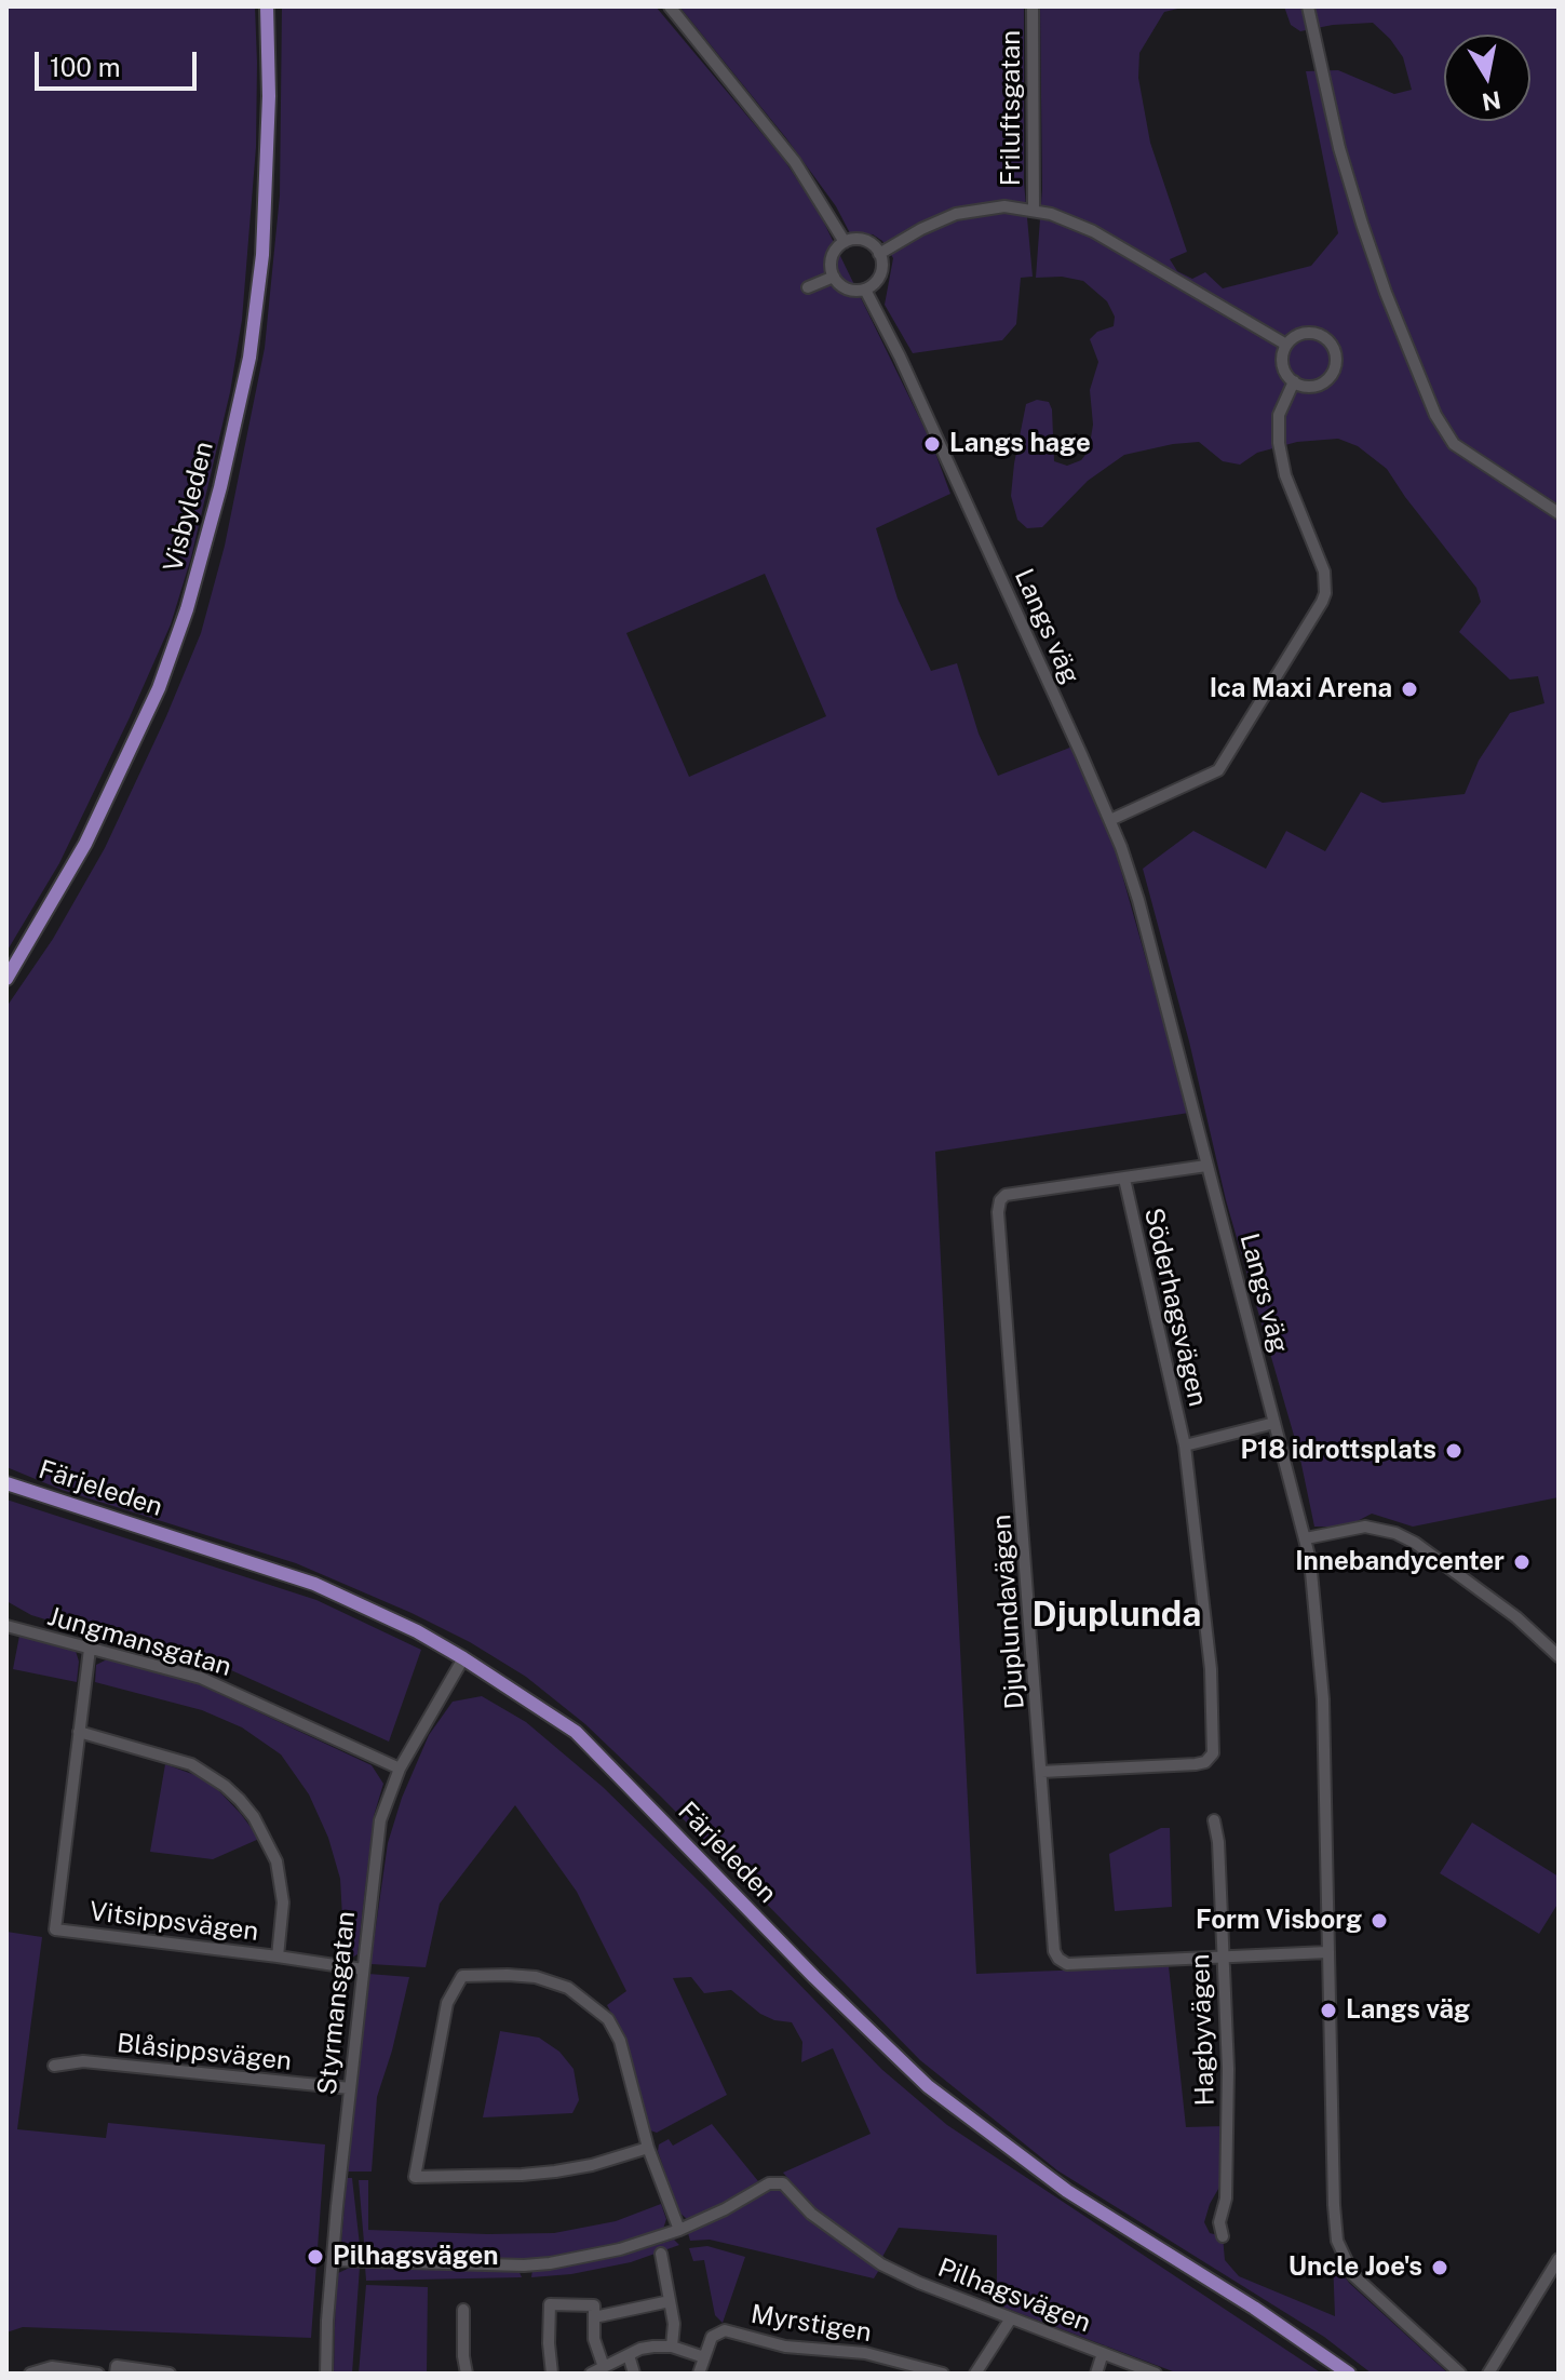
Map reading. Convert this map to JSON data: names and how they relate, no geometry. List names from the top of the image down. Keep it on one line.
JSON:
{"streets":{"main road":["Visbyleden","Färjeleden"],"street":["Friluftsgatan","Langs väg","Söderhagsvägen","Djuplundavägen","Jungmansgatan","Vitsippsvägen","Styrmansgatan","Hagbyvägen","Blåsippsvägen","Pilhagsvägen","Myrstigen"]},"crossings":[["Langs väg","Söderhagsvägen"],["Langs väg","Djuplundavägen"],["Söderhagsvägen","Djuplundavägen"],["Färjeleden","Styrmansgatan"],["Djuplundavägen","Hagbyvägen"],["Jungmansgatan","Vitsippsvägen"],["Jungmansgatan","Styrmansgatan"],["Vitsippsvägen","Styrmansgatan"],["Styrmansgatan","Blåsippsvägen"],["Styrmansgatan","Pilhagsvägen"]],"districts":["Djuplunda"],"places":["Langs hage","Ica Maxi Arena","P18 idrottsplats","Innebandycenter","Form Visborg","Langs väg","Pilhagsvägen","Uncle Joe's"],"scale_bar":"100 m","north":"bottom"}
